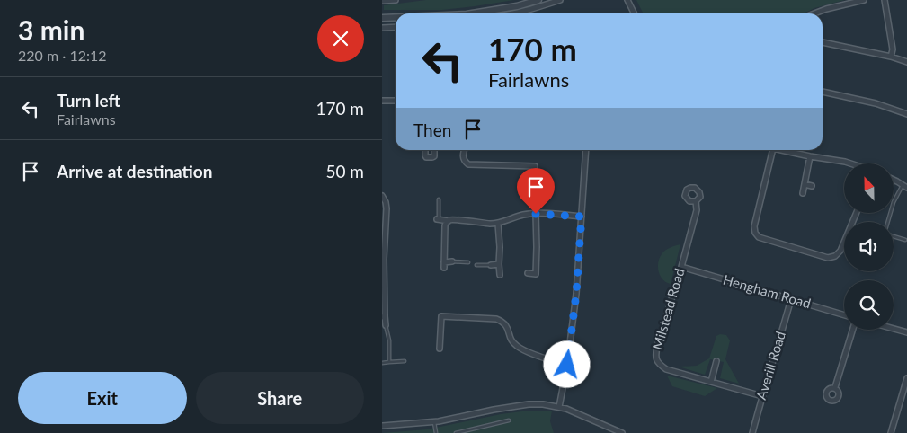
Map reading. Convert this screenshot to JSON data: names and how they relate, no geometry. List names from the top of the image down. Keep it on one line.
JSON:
{"streets":{"street":["Hengham Road","Milstead Road","Averill Road"]},"crossings":[["Hengham Road","Milstead Road"],["Hengham Road","Averill Road"],["Milstead Road","Averill Road"]],"north":"top","page":{"heading":["3 min","220 m · 12:12"],"turn":["170 m","Fairlawns"],"list":[{"name":"Turn left","note":"Fairlawns","value":"170 m"},{"name":"Arrive at destination","value":"50 m"}],"then":"Then","buttons":["Exit","Share"]}}
